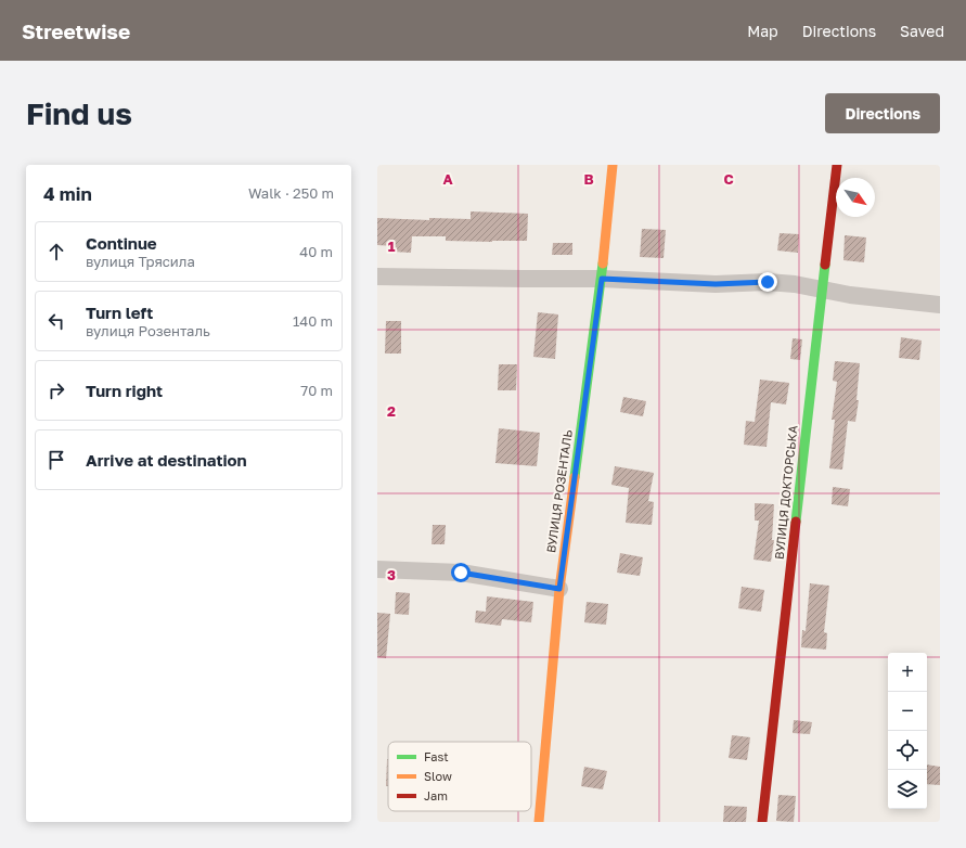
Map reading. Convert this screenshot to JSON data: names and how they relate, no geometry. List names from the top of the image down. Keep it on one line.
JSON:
{"streets":{"street":["ВУЛИЦЯ РОЗЕНТАЛЬ","ВУЛИЦЯ ДОКТОРСЬКА"]},"legend":["Fast","Slow","Jam"],"north":"bottom right","page":{"header":"Streetwise","nav":["Map","Directions","Saved"],"buttons":"Directions","title":"Find us","heading":["4 min","Walk · 250 m"],"list":[["Continue","вулиця Трясила","40 m"],["Turn left","вулиця Розенталь","140 m"],["Turn right","70 m"],"Arrive at destination"],"map_buttons":["+","−"]},"grid":{"columns":["A","B","C"],"rows":["1","2","3"]}}
